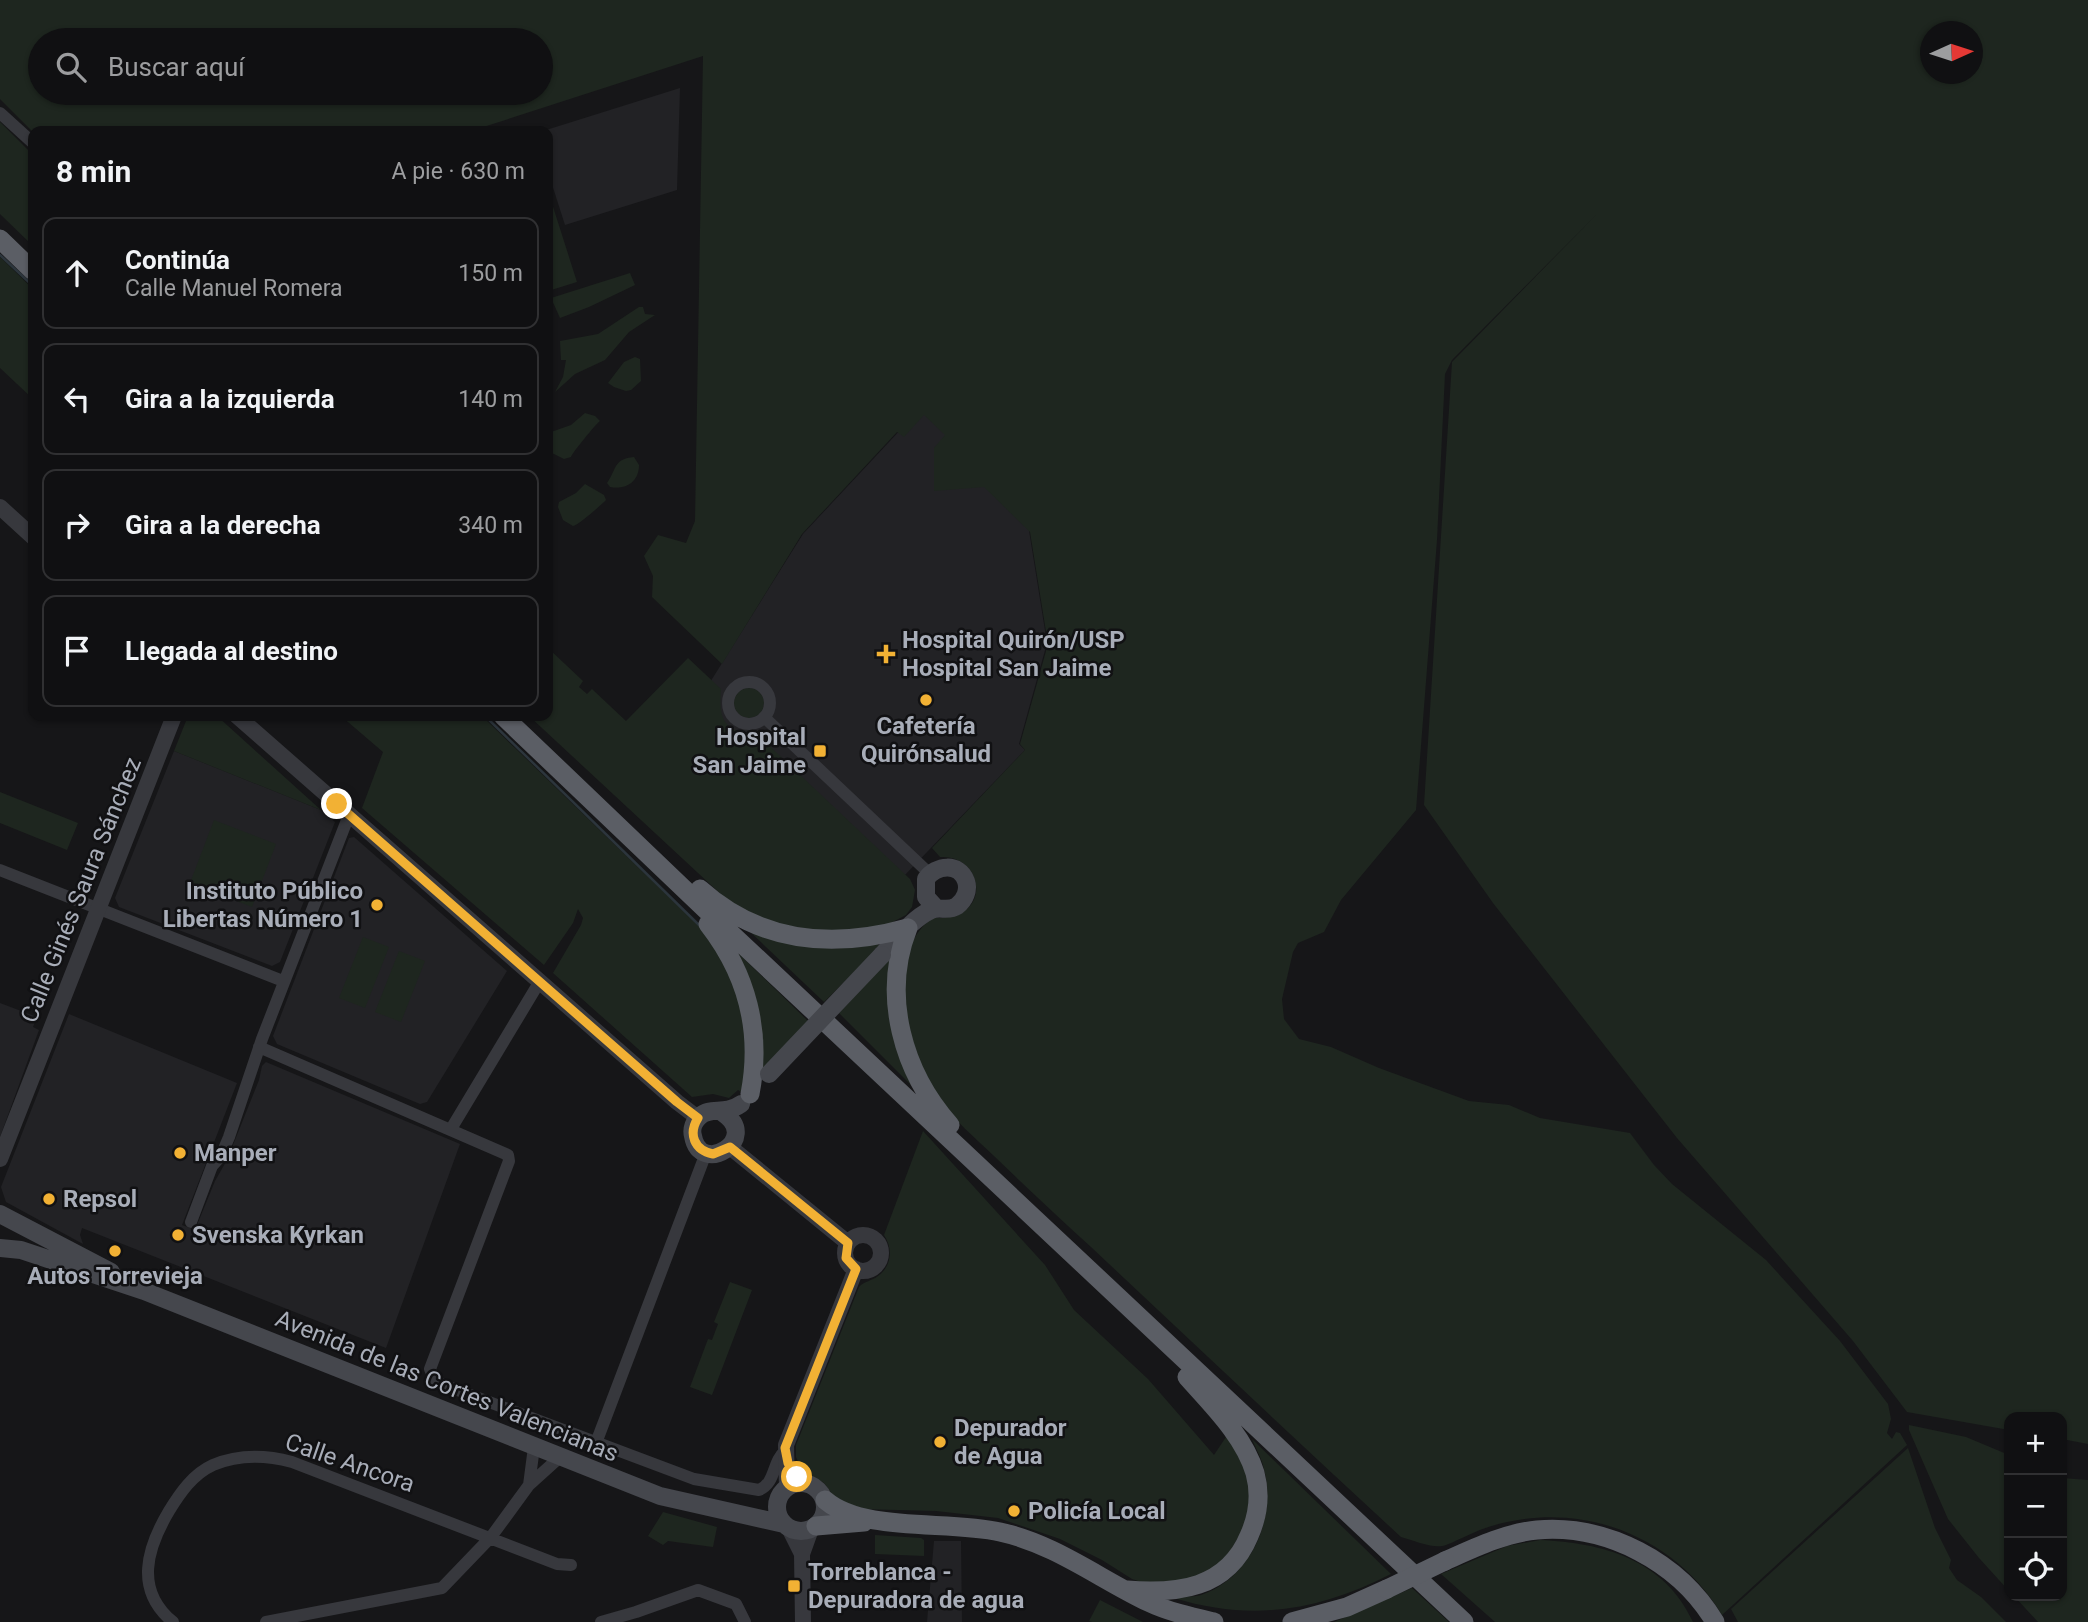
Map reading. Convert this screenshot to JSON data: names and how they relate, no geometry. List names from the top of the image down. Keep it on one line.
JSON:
{"streets":{"main road":["Avenida de las Cortes Valencianas"],"street":["Calle Ginés Saura Sánchez","Calle Ancora"]},"places":{"health":["Hospital Quirón/USP Hospital San Jaime"],"other":["Cafetería Quirónsalud","Instituto Público Libertas Número 1","Manper","Repsol","Svenska Kyrkan","Autos Torrevieja","Depurador de Agua","Policía Local"],"transit":["Hospital San Jaime","Torreblanca - Depuradora de agua"]},"north":"right","page":{"search":"Buscar aquí","heading":["8 min","A pie · 630 m"],"list":[["Continúa","Calle Manuel Romera","150 m"],["Gira a la izquierda","140 m"],["Gira a la derecha","340 m"],"Llegada al destino"],"map_buttons":["+","−"]}}
